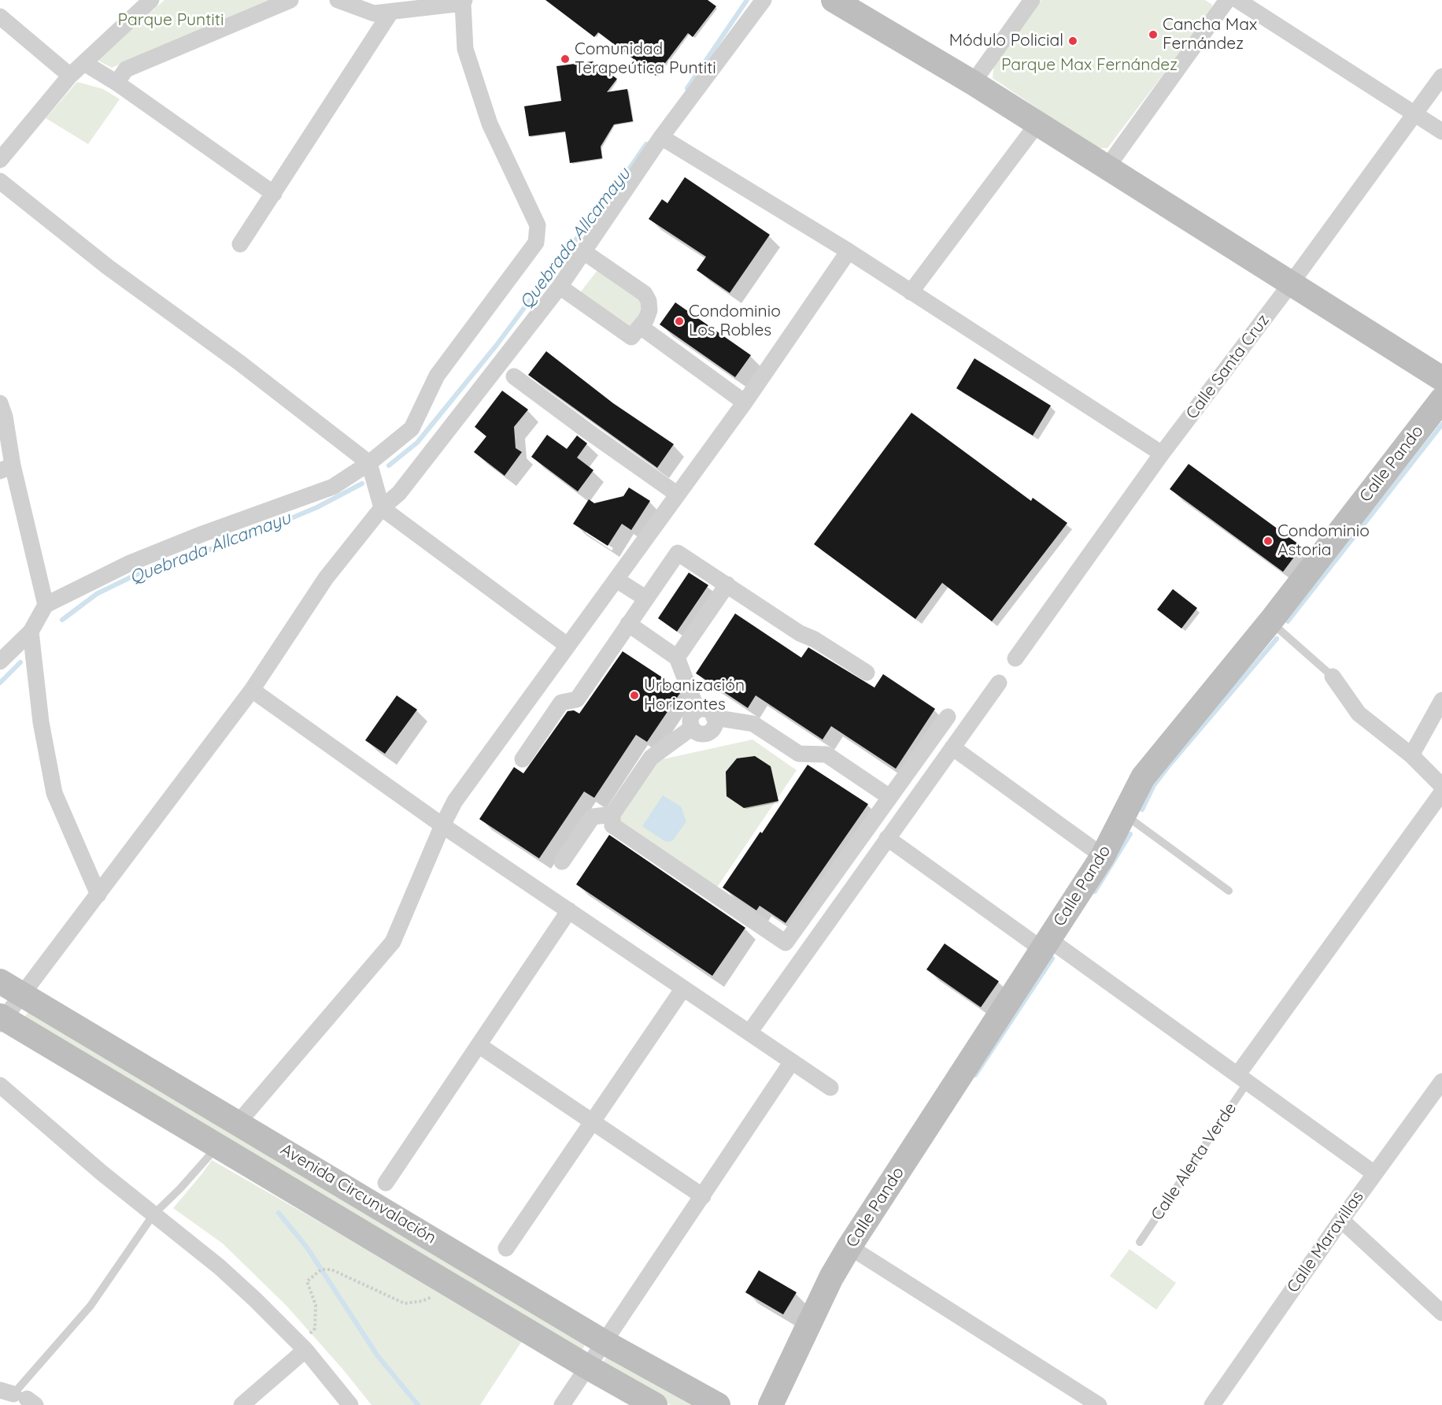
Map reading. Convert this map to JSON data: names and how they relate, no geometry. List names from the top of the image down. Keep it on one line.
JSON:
{"streets":{"street":["Calle Santa Cruz","Calle Pando","Avenida Circunvalación","Calle Maravillas"],"lane":["Calle Alerta Verde"]},"water":["Quebrada Allcamayu"],"parks":["Parque Puntiti","Parque Max Fernández"],"places":["Cancha Max Fernández","Módulo Policial","Comunidad Terapeútica Puntiti","Condominio Los Robles","Condominio Astoria","Urbanización Horizontes"]}
